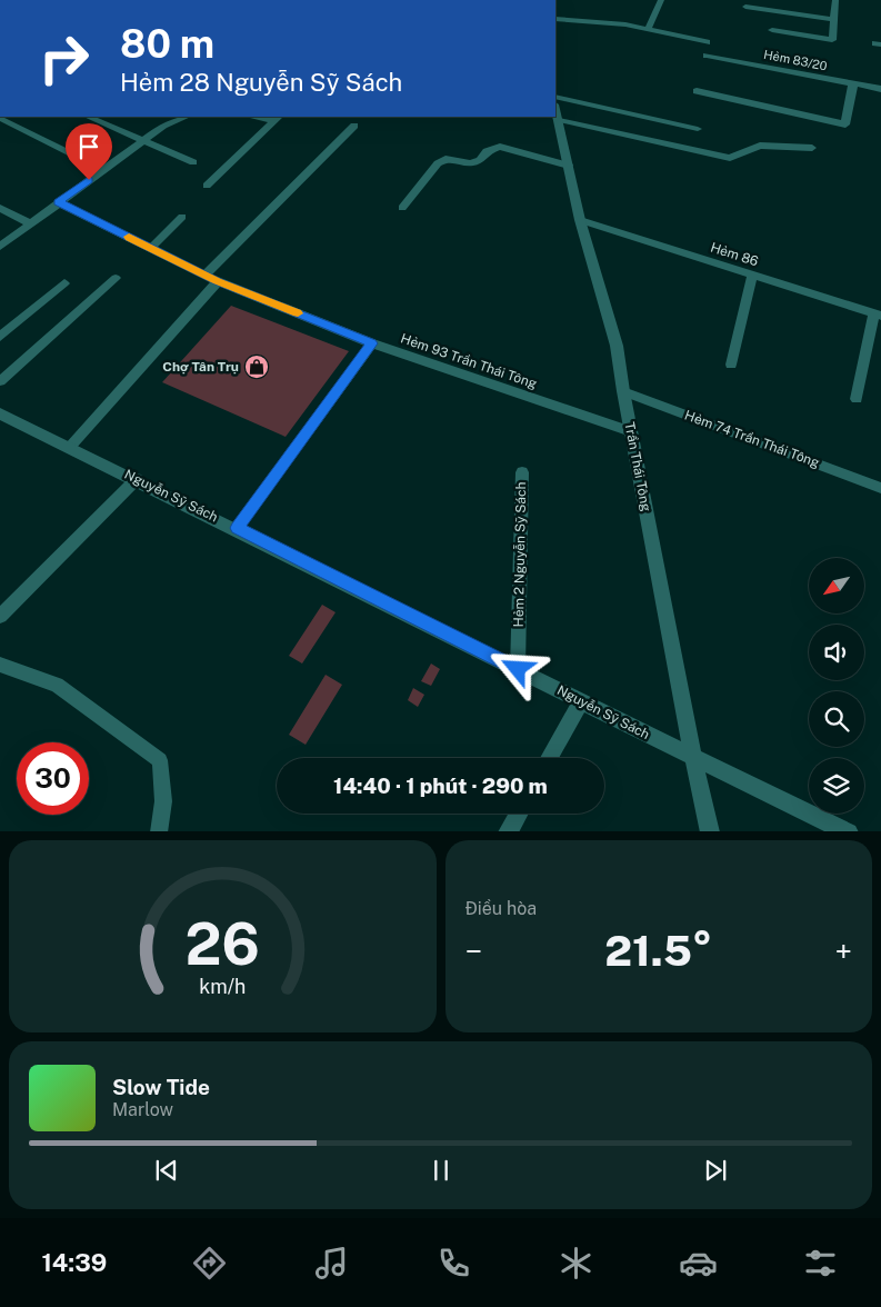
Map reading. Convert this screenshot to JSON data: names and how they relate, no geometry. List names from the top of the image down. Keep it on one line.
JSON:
{"streets":{"street":["Hẻm 83/20","Trần Thái Tông","Nguyễn Sỹ Sách"],"lane":["Hẻm 86","Hẻm 93 Trần Thái Tông","Hẻm 74 Trần Thái Tông","Hẻm 2 Nguyễn Sỹ Sách"]},"crossings":[["Hẻm 86","Trần Thái Tông"],["Hẻm 93 Trần Thái Tông","Trần Thái Tông"],["Hẻm 74 Trần Thái Tông","Trần Thái Tông"],["Trần Thái Tông","Nguyễn Sỹ Sách"],["Nguyễn Sỹ Sách","Hẻm 2 Nguyễn Sỹ Sách"]],"places":{"shop":["Chợ Tân Trụ"]},"north":"bottom left","page":{"turn":["80 m","Hẻm 28 Nguyễn Sỹ Sách"],"limit":"30","trip":"14:40 · 1 phút · 290 m","tile":"Điều hòa","heat":["−","21.5°","+"],"song":["Slow Tide","Marlow"],"tabs":"14:39","gauge":["26","km/h"]}}
